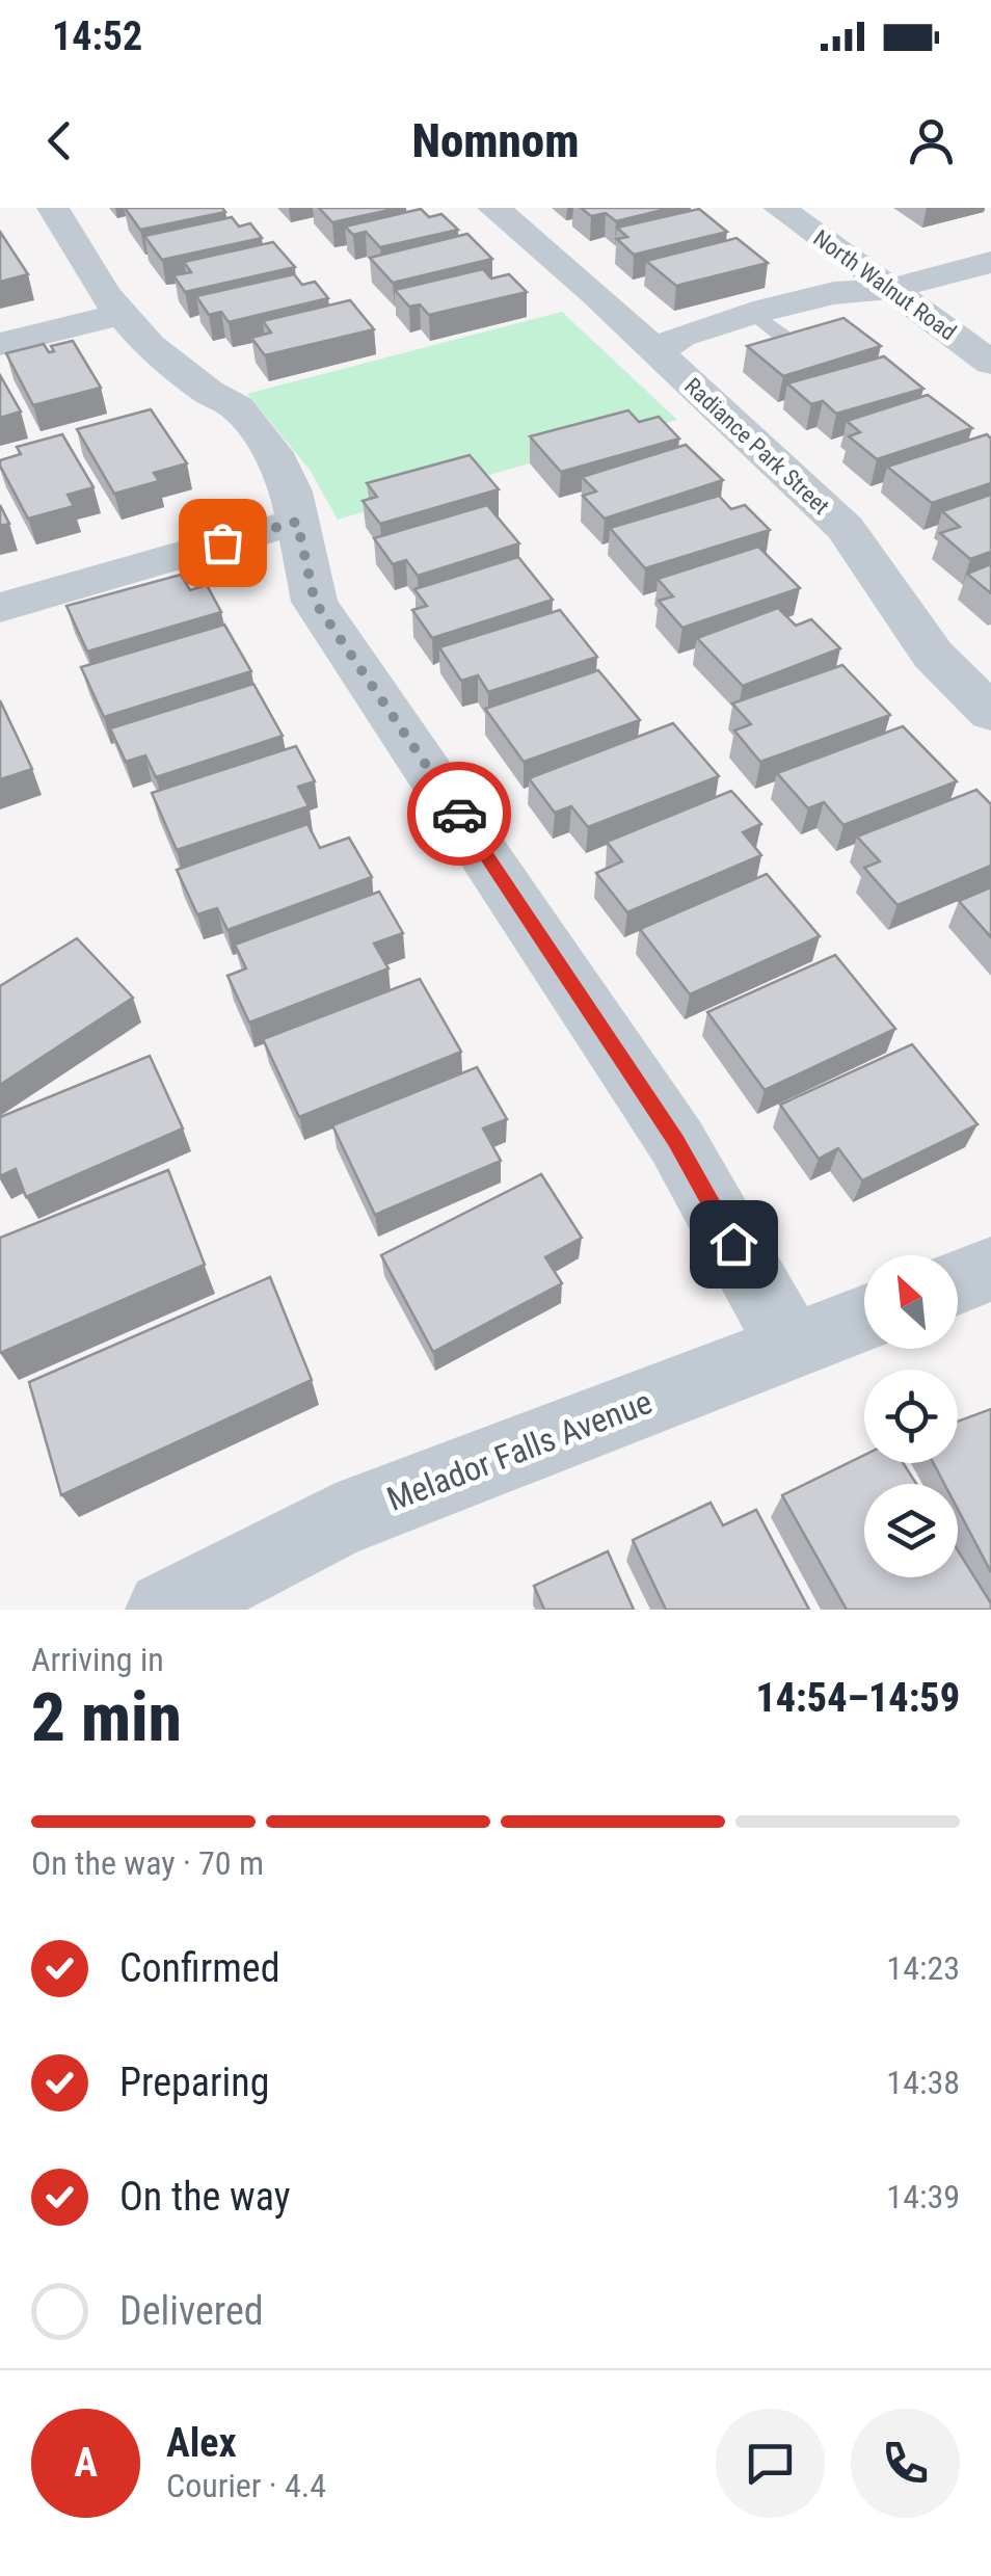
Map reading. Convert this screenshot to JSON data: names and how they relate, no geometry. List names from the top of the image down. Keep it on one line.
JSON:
{"streets":{"street":["North Walnut Road","Radiance Park Street","Melador Falls Avenue"]},"north":"top left","page":{"status":"14:52","header":"Nomnom","heading":["2 min","Arriving in","14:54–14:59"],"panel":["Alex","Courier · 4.4"],"bar":"On the way · 70 m","list":[["Confirmed","14:23"],["Preparing","14:38"],["On the way","14:39"],"Delivered"],"round":"A"}}
